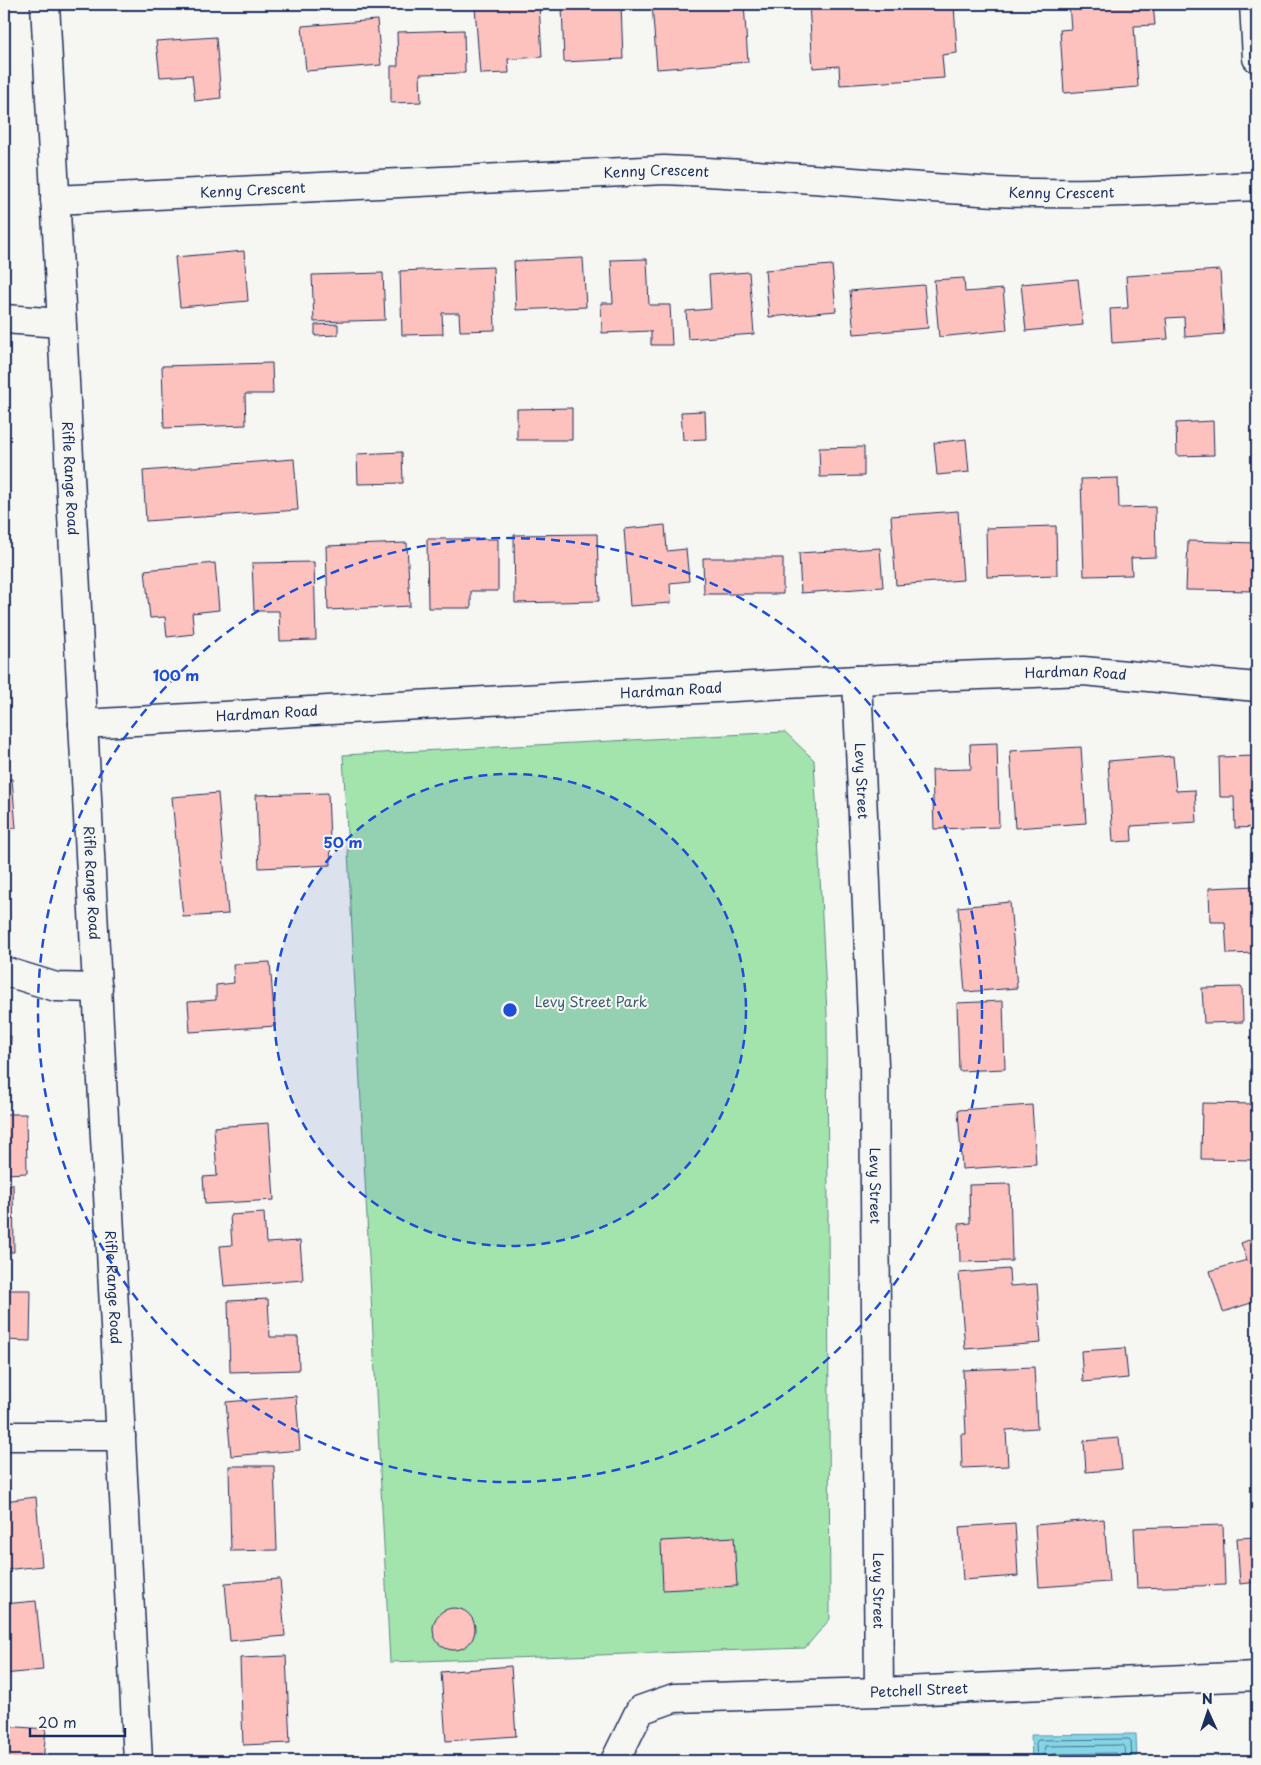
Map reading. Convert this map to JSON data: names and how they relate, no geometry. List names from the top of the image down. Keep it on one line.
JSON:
{"streets":{"street":["Kenny Crescent","Rifle Range Road","Hardman Road","Levy Street","Petchell Street"]},"crossings":[["Kenny Crescent","Rifle Range Road"],["Rifle Range Road","Hardman Road"],["Hardman Road","Levy Street"],["Levy Street","Petchell Street"]],"parks":["Levy Street Park"],"scale_bar":"20 m","north":"top","rings":["100 m","50 m"]}
